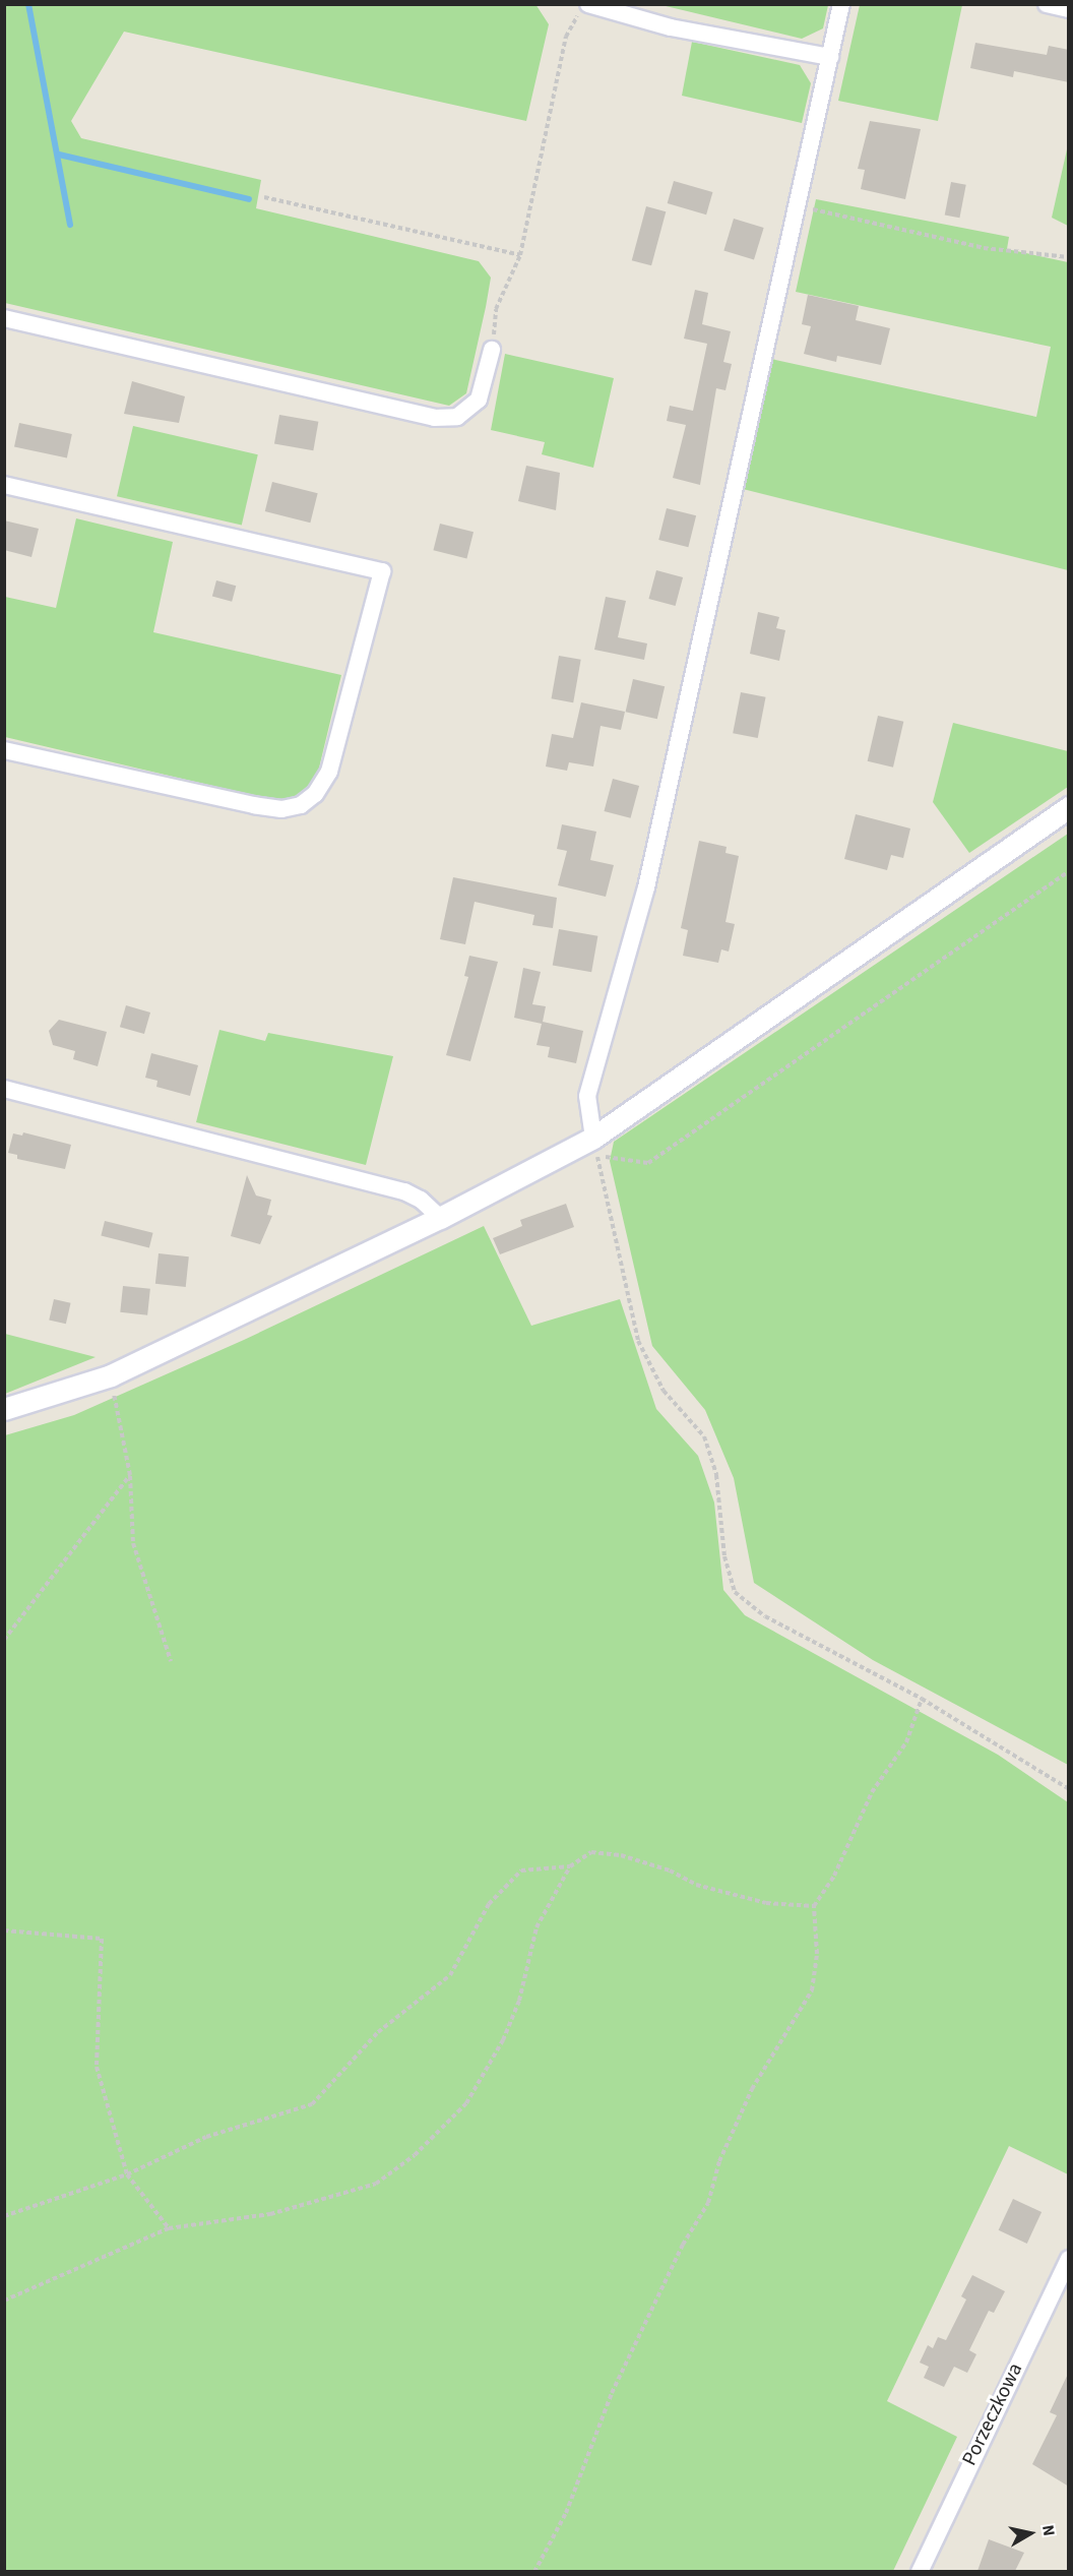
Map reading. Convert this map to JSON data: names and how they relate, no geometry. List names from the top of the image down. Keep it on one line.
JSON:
{"streets":{"street":["Porzeczkowa"]},"north":"right"}
